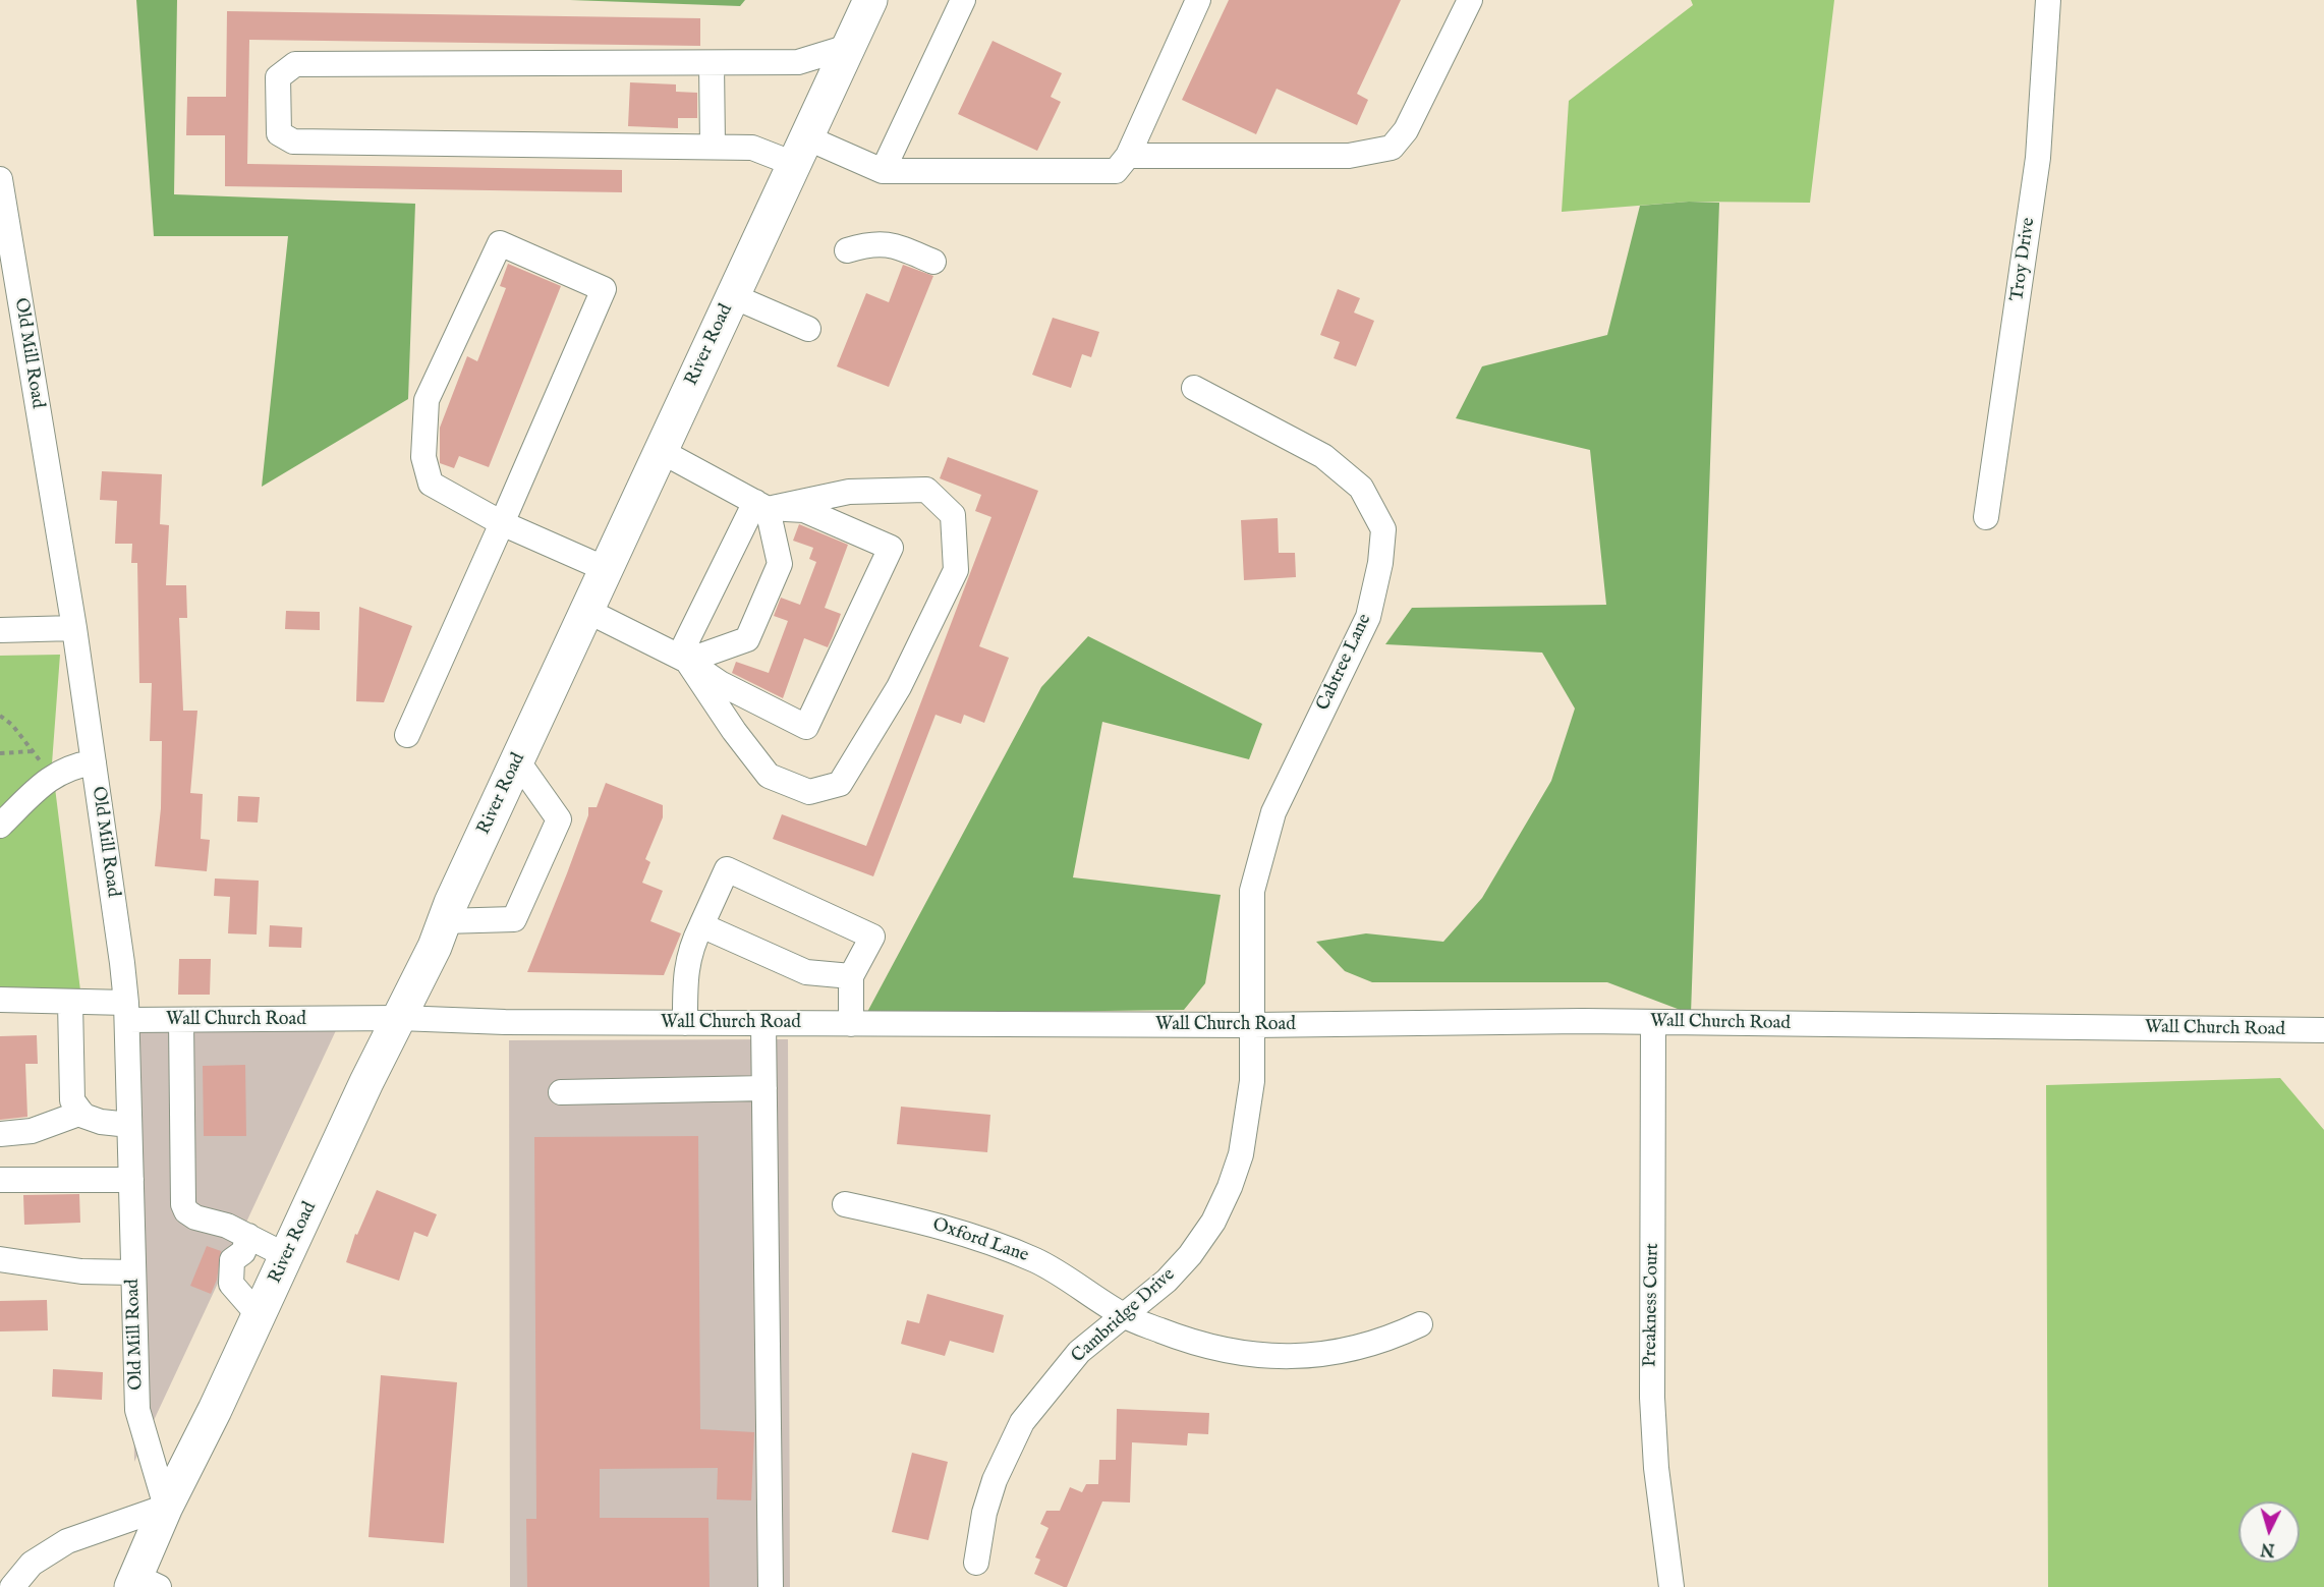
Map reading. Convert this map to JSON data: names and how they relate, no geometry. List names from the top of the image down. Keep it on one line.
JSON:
{"streets":{"highway":["River Road"],"street":["Troy Drive","Old Mill Road","Cabtree Lane","Wall Church Road","Oxford Lane","Preakness Court","Cambridge Drive"]},"crossings":[["River Road","Old Mill Road"],["River Road","Wall Church Road"],["Old Mill Road","Wall Church Road"],["Cabtree Lane","Wall Church Road"],["Cabtree Lane","Cambridge Drive"],["Wall Church Road","Preakness Court"],["Wall Church Road","Cambridge Drive"],["Oxford Lane","Cambridge Drive"]],"north":"bottom"}
